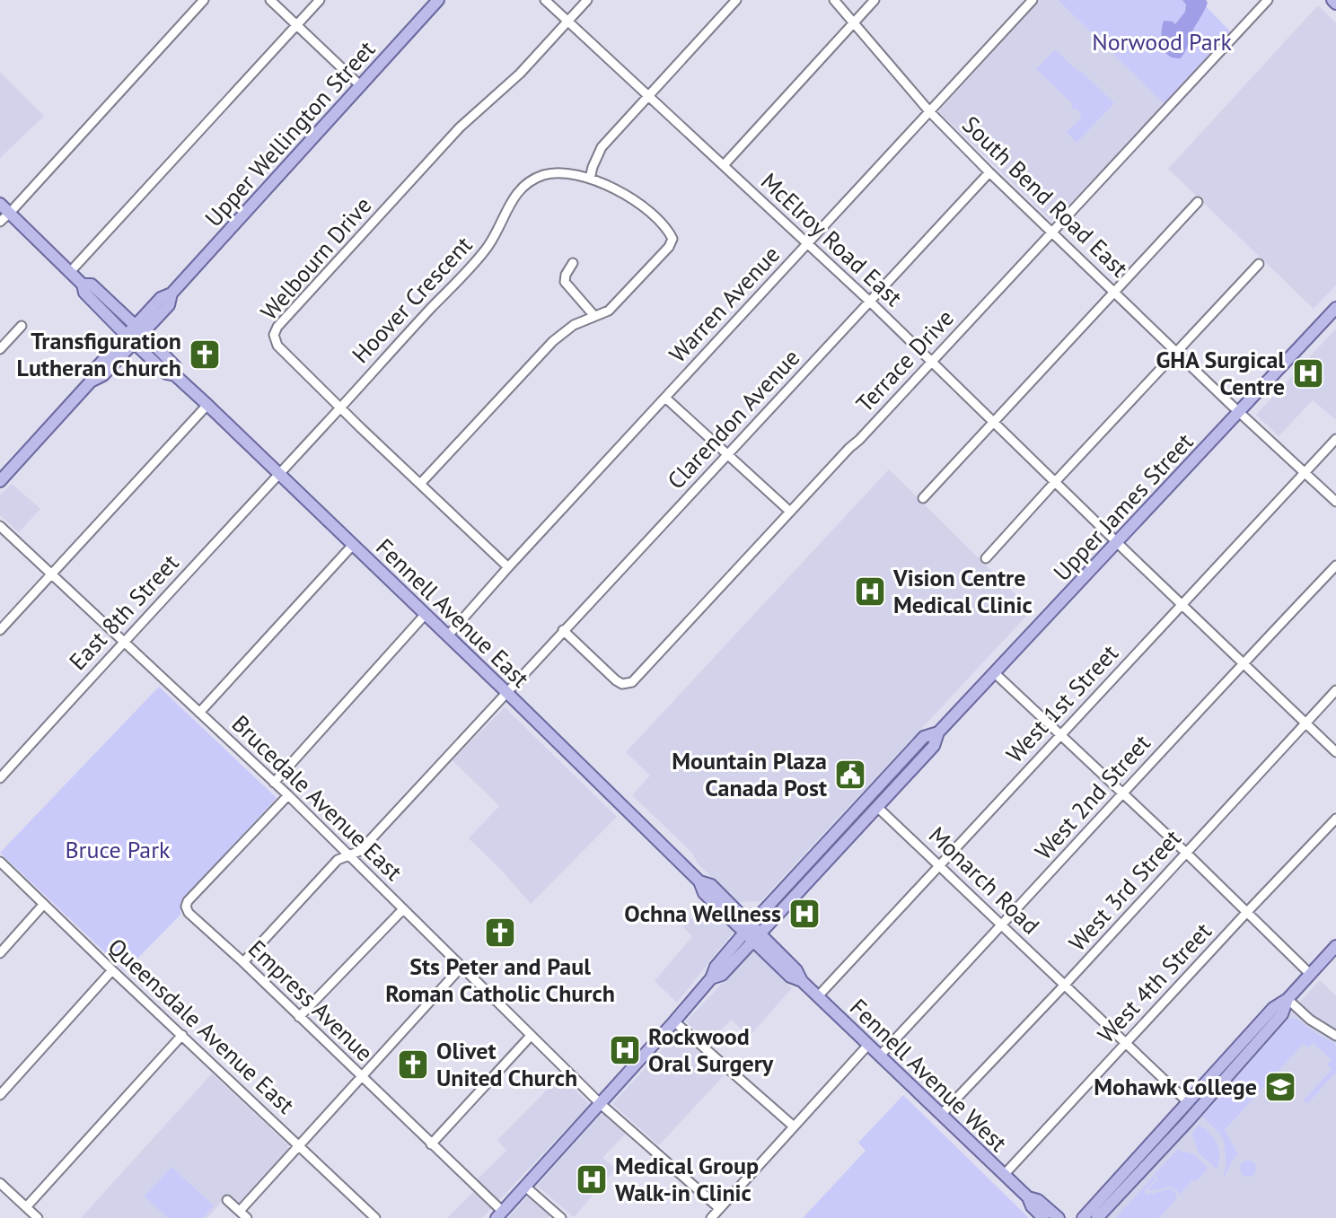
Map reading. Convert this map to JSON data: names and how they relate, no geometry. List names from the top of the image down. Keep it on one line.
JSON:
{"streets":{"main road":["Upper Wellington Street","Upper James Street","Fennell Avenue East","Fennell Avenue West"],"street":["South Bend Road East","McElroy Road East","Welbourn Drive","Hoover Crescent","Warren Avenue","Terrace Drive","Clarendon Avenue","East 8th Street","West 1st Street","West 2nd Street","Brucedale Avenue East","Monarch Road","West 3rd Street","West 4th Street","Empress Avenue","Queensdale Avenue East"]},"crossings":[["Upper Wellington Street","Fennell Avenue East"],["South Bend Road East","Warren Avenue"],["South Bend Road East","Terrace Drive"],["South Bend Road East","Clarendon Avenue"],["South Bend Road East","Upper James Street"],["South Bend Road East","West 1st Street"],["McElroy Road East","Welbourn Drive"],["McElroy Road East","Warren Avenue"],["McElroy Road East","Terrace Drive"],["McElroy Road East","Clarendon Avenue"],["McElroy Road East","Upper James Street"],["McElroy Road East","West 1st Street"],["McElroy Road East","West 2nd Street"],["McElroy Road East","West 3rd Street"],["Welbourn Drive","Hoover Crescent"],["Welbourn Drive","Warren Avenue"],["Hoover Crescent","East 8th Street"],["Hoover Crescent","Fennell Avenue East"],["Warren Avenue","Fennell Avenue East"],["Terrace Drive","Clarendon Avenue"],["Clarendon Avenue","Fennell Avenue East"],["Clarendon Avenue","Brucedale Avenue East"],["Clarendon Avenue","Empress Avenue"],["Upper James Street","Fennell Avenue East"],["Upper James Street","Brucedale Avenue East"],["Upper James Street","Monarch Road"],["Upper James Street","Empress Avenue"],["Upper James Street","Fennell Avenue West"],["East 8th Street","Fennell Avenue East"],["East 8th Street","Brucedale Avenue East"],["Fennell Avenue East","Fennell Avenue West"],["West 1st Street","Monarch Road"],["West 1st Street","Fennell Avenue West"],["West 2nd Street","Monarch Road"],["West 2nd Street","Fennell Avenue West"],["Brucedale Avenue East","Empress Avenue"],["Monarch Road","West 3rd Street"],["Monarch Road","West 4th Street"],["West 3rd Street","Fennell Avenue West"],["West 4th Street","Fennell Avenue West"]],"parks":["Norwood Park","Bruce Park"],"places":{"church":["Transfiguration Lutheran Church","Sts Peter and Paul Roman Catholic Church","Olivet United Church"],"hospital":["GHA Surgical Centre","Vision Centre Medical Clinic","Ochna Wellness","Rockwood Oral Surgery","Medical Group Walk-in Clinic"],"public building":["Mountain Plaza Canada Post"],"school or university":["Mohawk College"]}}
